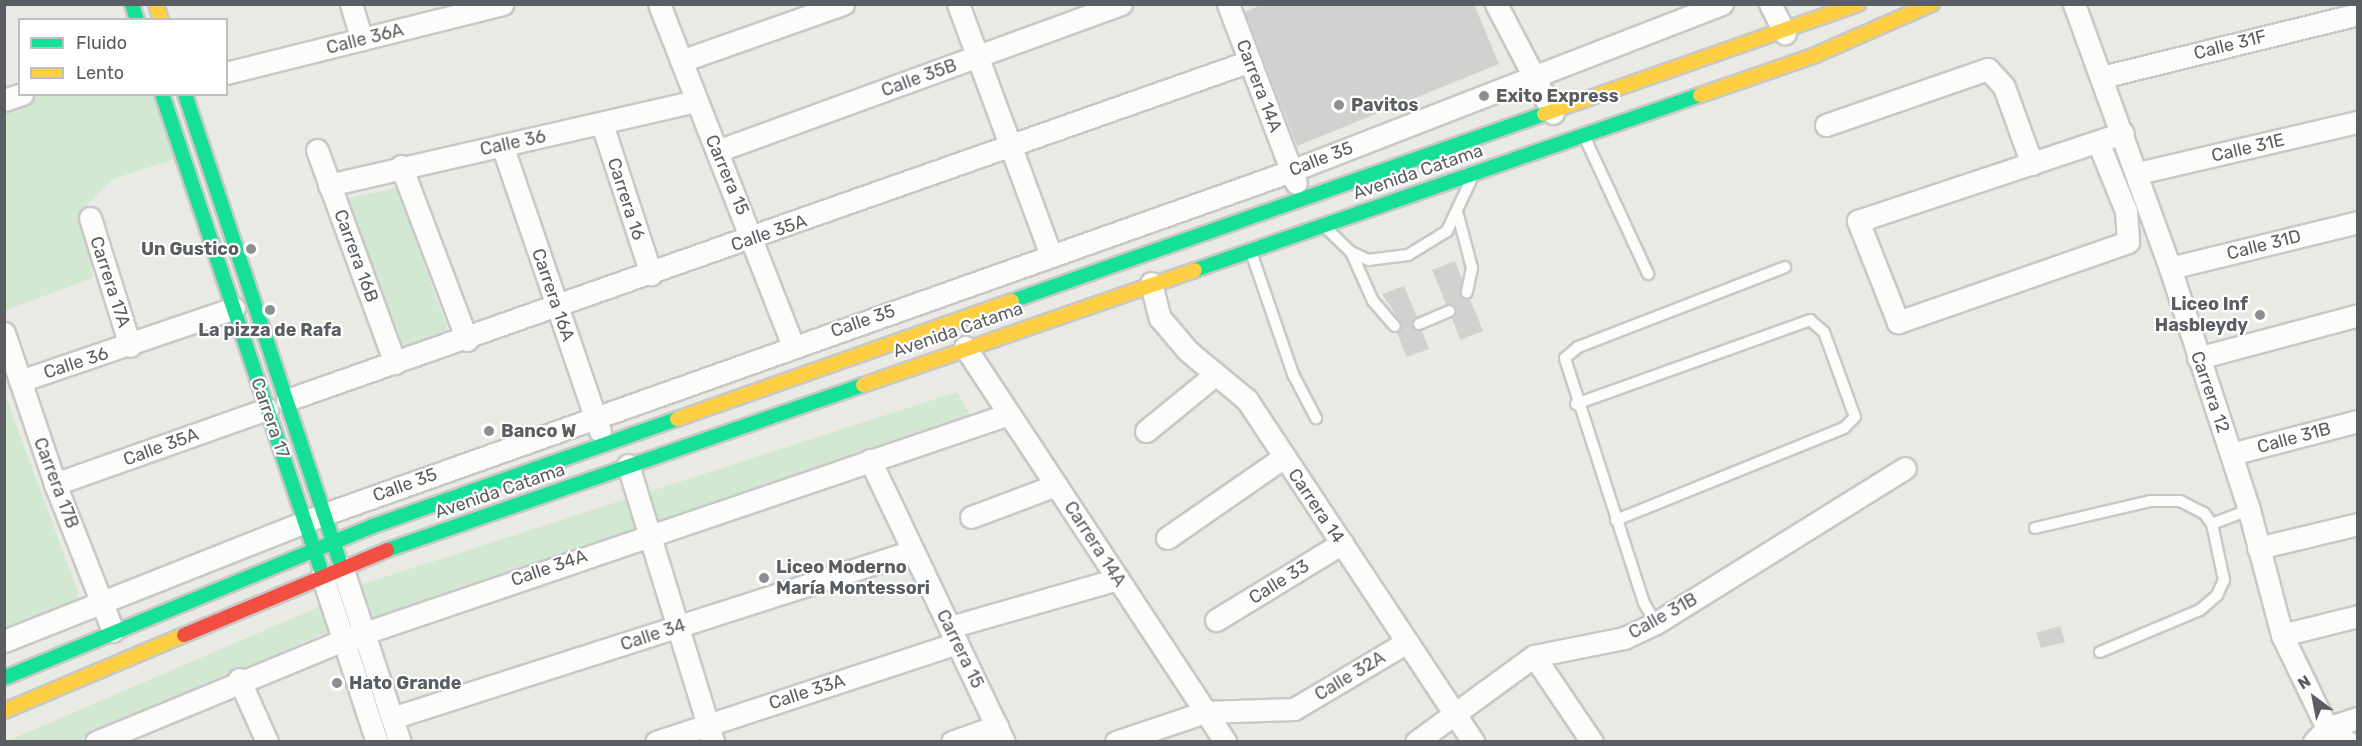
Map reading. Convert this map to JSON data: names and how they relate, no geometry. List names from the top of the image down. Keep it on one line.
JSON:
{"streets":{"main road":["Avenida Catama","Carrera 17"],"street":["Calle 36A","Calle 31F","Calle 35B","Carrera 14A","Calle 36","Calle 31E","Calle 35","Carrera 15","Carrera 16","Calle 35A","Calle 31D","Carrera 16B","Carrera 17A","Carrera 16A","Carrera 12","Calle 31B","Carrera 17B","Carrera 14","Calle 34A","Calle 33","Calle 34","Calle 32A","Calle 33A"]},"crossings":[["Calle 31F","Carrera 12"],["Calle 35B","Carrera 15"],["Carrera 14A","Calle 35"],["Carrera 14A","Avenida Catama"],["Carrera 14A","Calle 35A"],["Carrera 14A","Calle 34A"],["Carrera 14A","Calle 32A"],["Carrera 14A","Calle 33A"],["Calle 36","Carrera 15"],["Calle 36","Carrera 16"],["Calle 36","Carrera 16B"],["Calle 36","Carrera 17A"],["Calle 36","Carrera 16A"],["Calle 36","Carrera 17"],["Calle 36","Carrera 17B"],["Calle 31E","Carrera 12"],["Calle 35","Carrera 15"],["Calle 35","Carrera 16A"],["Calle 35","Carrera 17"],["Calle 35","Carrera 17B"],["Avenida Catama","Carrera 16A"],["Avenida Catama","Carrera 17"],["Avenida Catama","Carrera 17B"],["Avenida Catama","Carrera 14"],["Carrera 15","Calle 35A"],["Carrera 15","Calle 34A"],["Carrera 15","Calle 34"],["Carrera 15","Calle 33A"],["Carrera 16","Calle 35A"],["Calle 35A","Carrera 16B"],["Calle 35A","Carrera 16A"],["Calle 35A","Carrera 17"],["Calle 35A","Carrera 17B"],["Calle 31D","Carrera 12"],["Carrera 12","Calle 31B"],["Carrera 17","Calle 34A"],["Carrera 17","Calle 34"],["Calle 31B","Carrera 14"],["Carrera 14","Calle 33"],["Carrera 14","Calle 32A"]],"places":["Exito Express","Pavitos","Un Gustico","La pizza de Rafa","Liceo Inf Hasbleydy","Banco W","Liceo Moderno María Montessori","Hato Grande"],"legend":["Fluido","Lento"],"north":"top left"}
